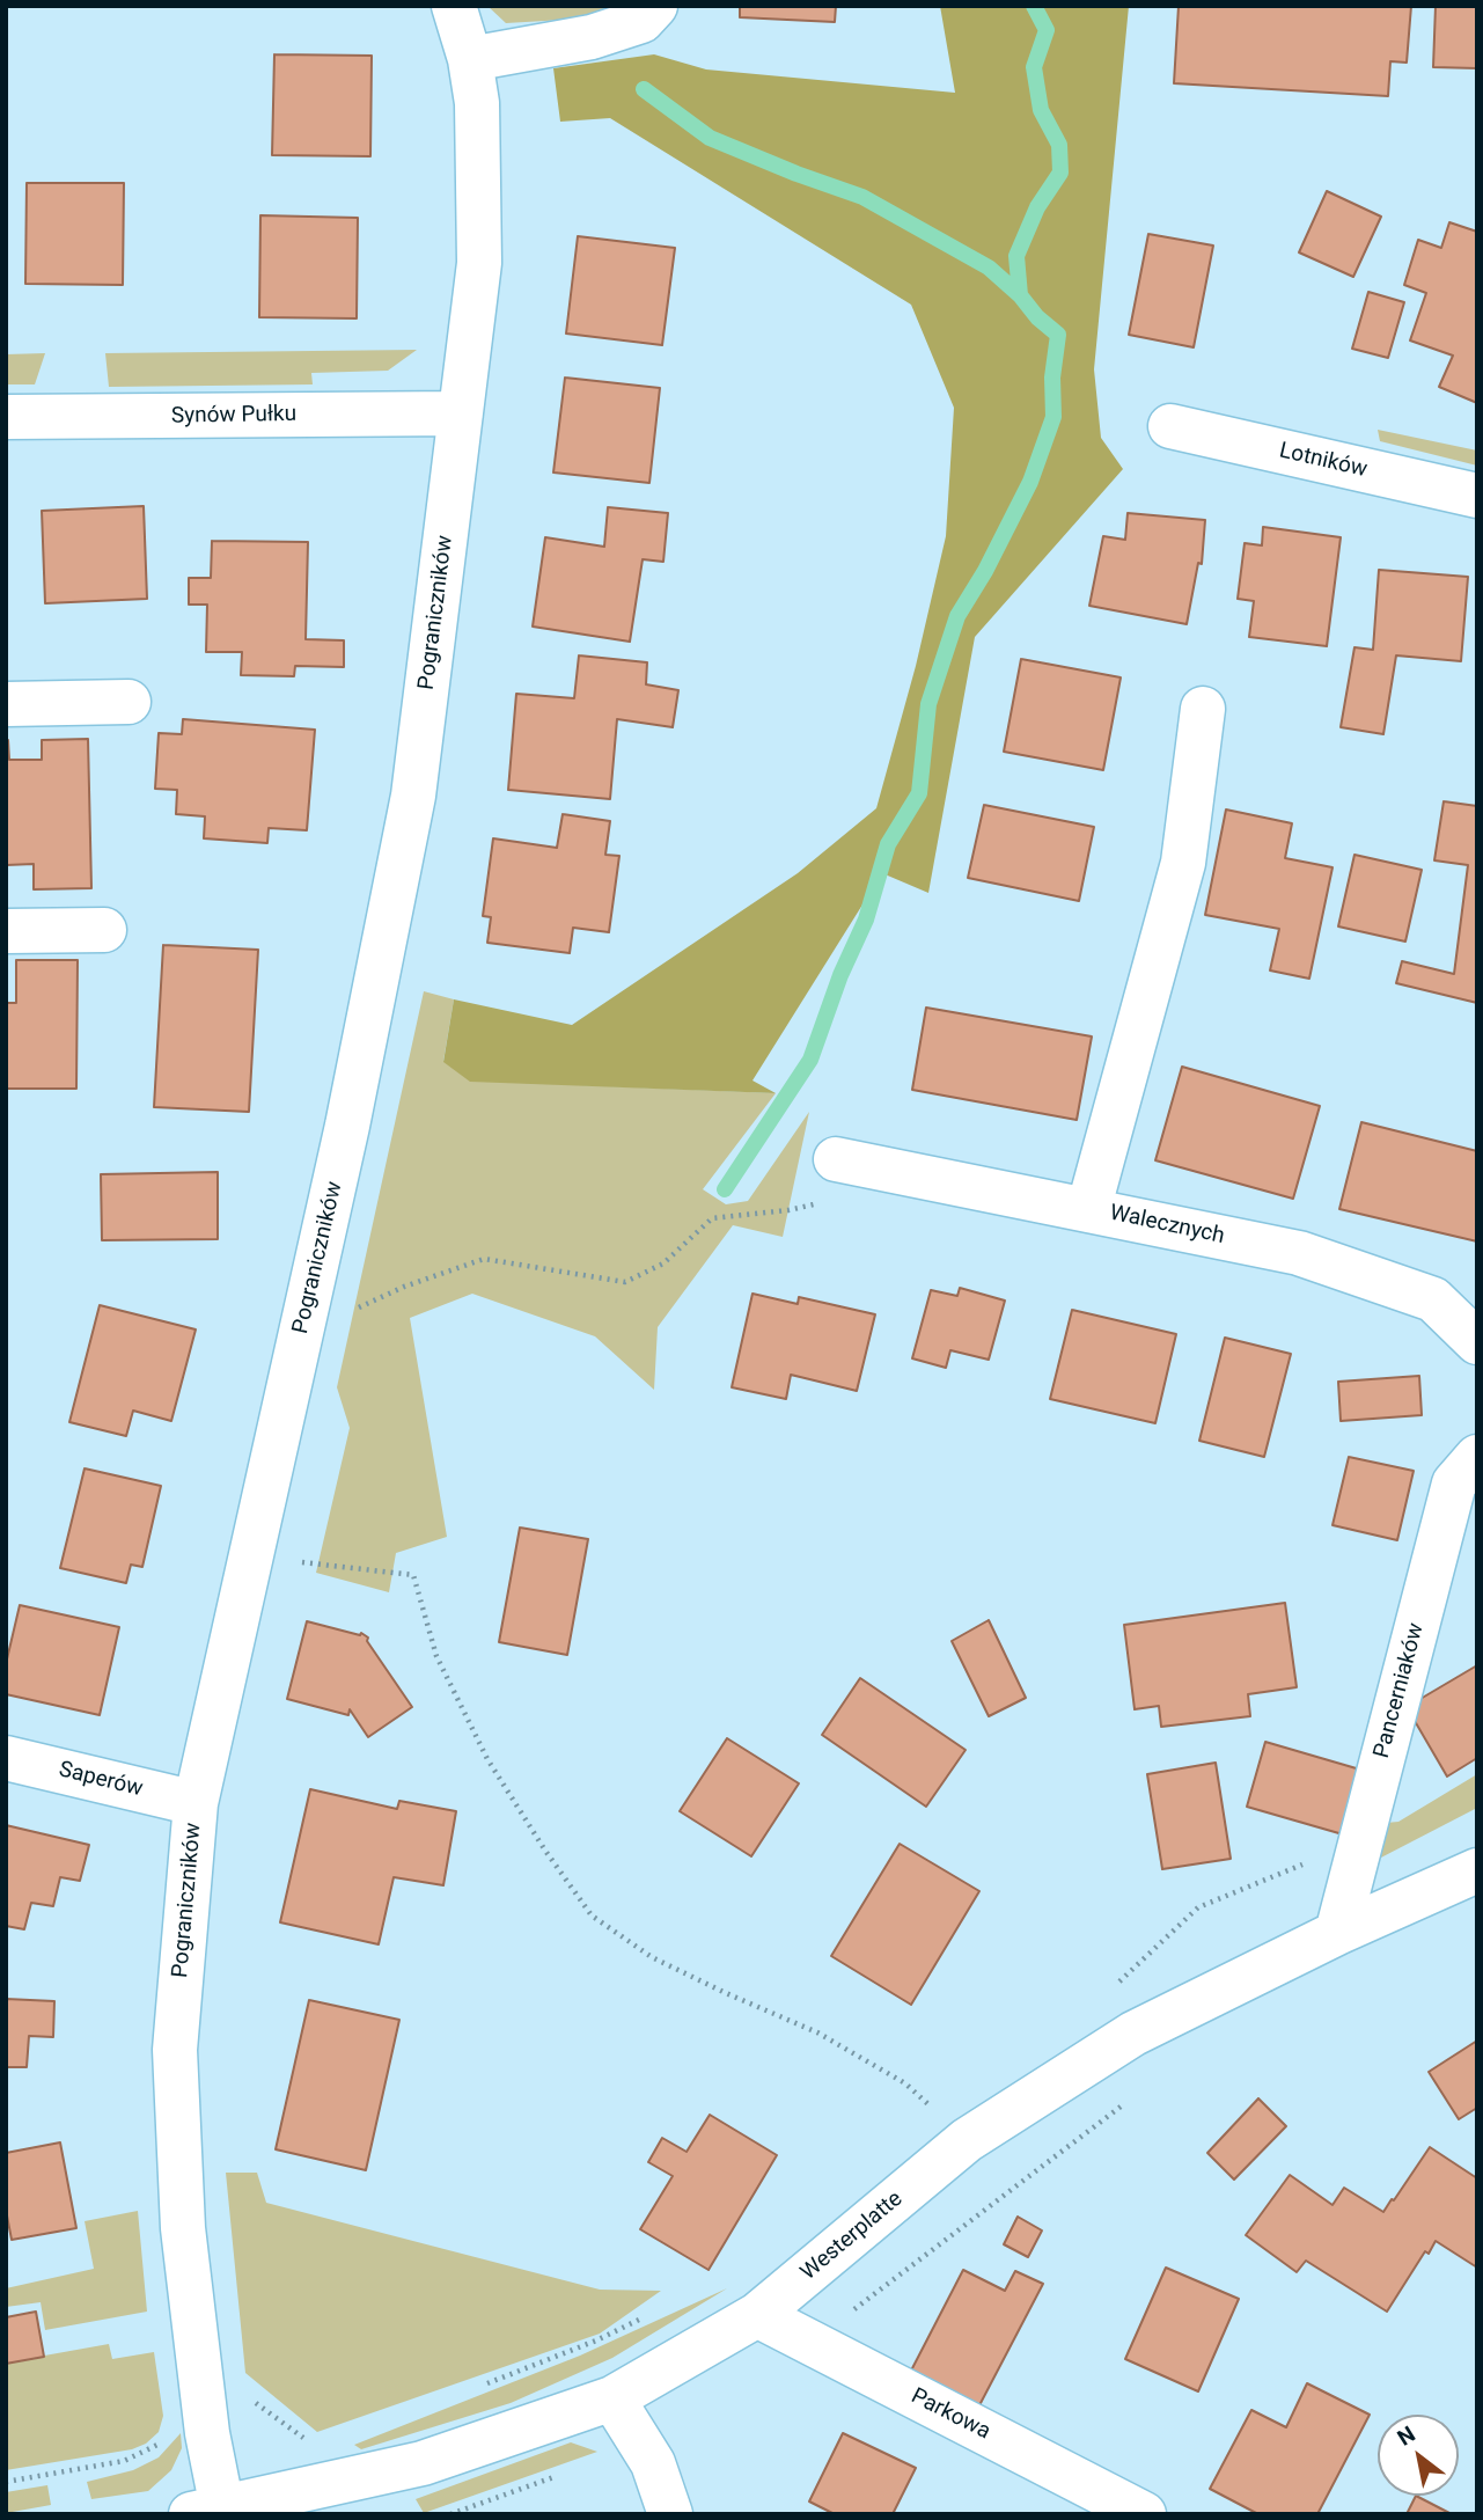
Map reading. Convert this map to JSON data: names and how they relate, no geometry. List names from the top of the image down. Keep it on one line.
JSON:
{"streets":{"street":["Synów Pułku","Lotników","Pograniczników","Walecznych","Pancerniaków","Saperów","Westerplatte","Parkowa"]},"crossings":[["Synów Pułku","Pograniczników"],["Pograniczników","Saperów"],["Pograniczników","Westerplatte"],["Pancerniaków","Westerplatte"],["Westerplatte","Parkowa"]],"north":"top left"}
